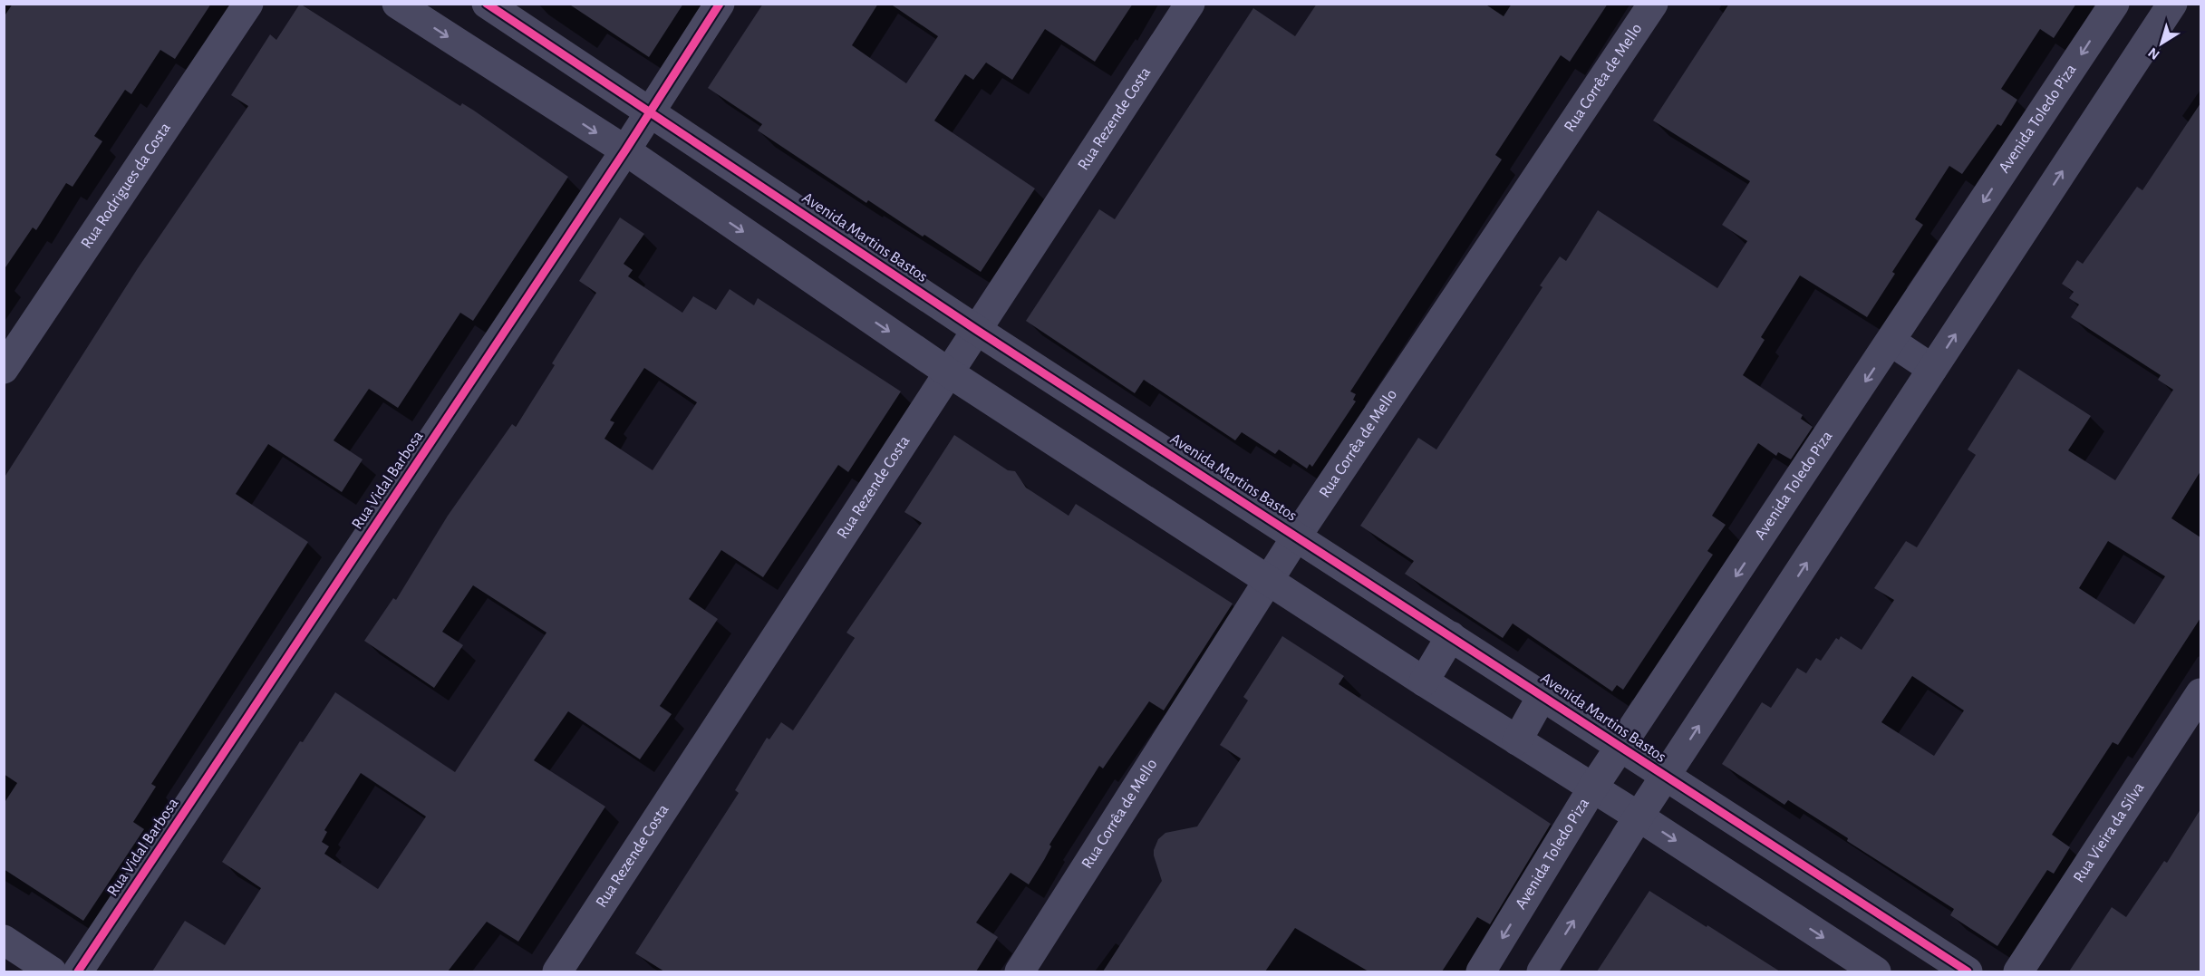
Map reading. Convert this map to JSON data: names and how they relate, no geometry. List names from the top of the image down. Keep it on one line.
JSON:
{"streets":{"street":["Rua Corrêa de Mello","Rua Rezende Costa","Avenida Toledo Piza","Rua Rodrigues da Costa","Avenida Martins Bastos","Rua Vidal Barbosa","Rua Vieira da Silva"]},"crossings":[["Rua Corrêa de Mello","Avenida Martins Bastos"],["Rua Rezende Costa","Avenida Martins Bastos"],["Avenida Toledo Piza","Avenida Martins Bastos"],["Avenida Martins Bastos","Rua Vidal Barbosa"]],"north":"bottom left"}
